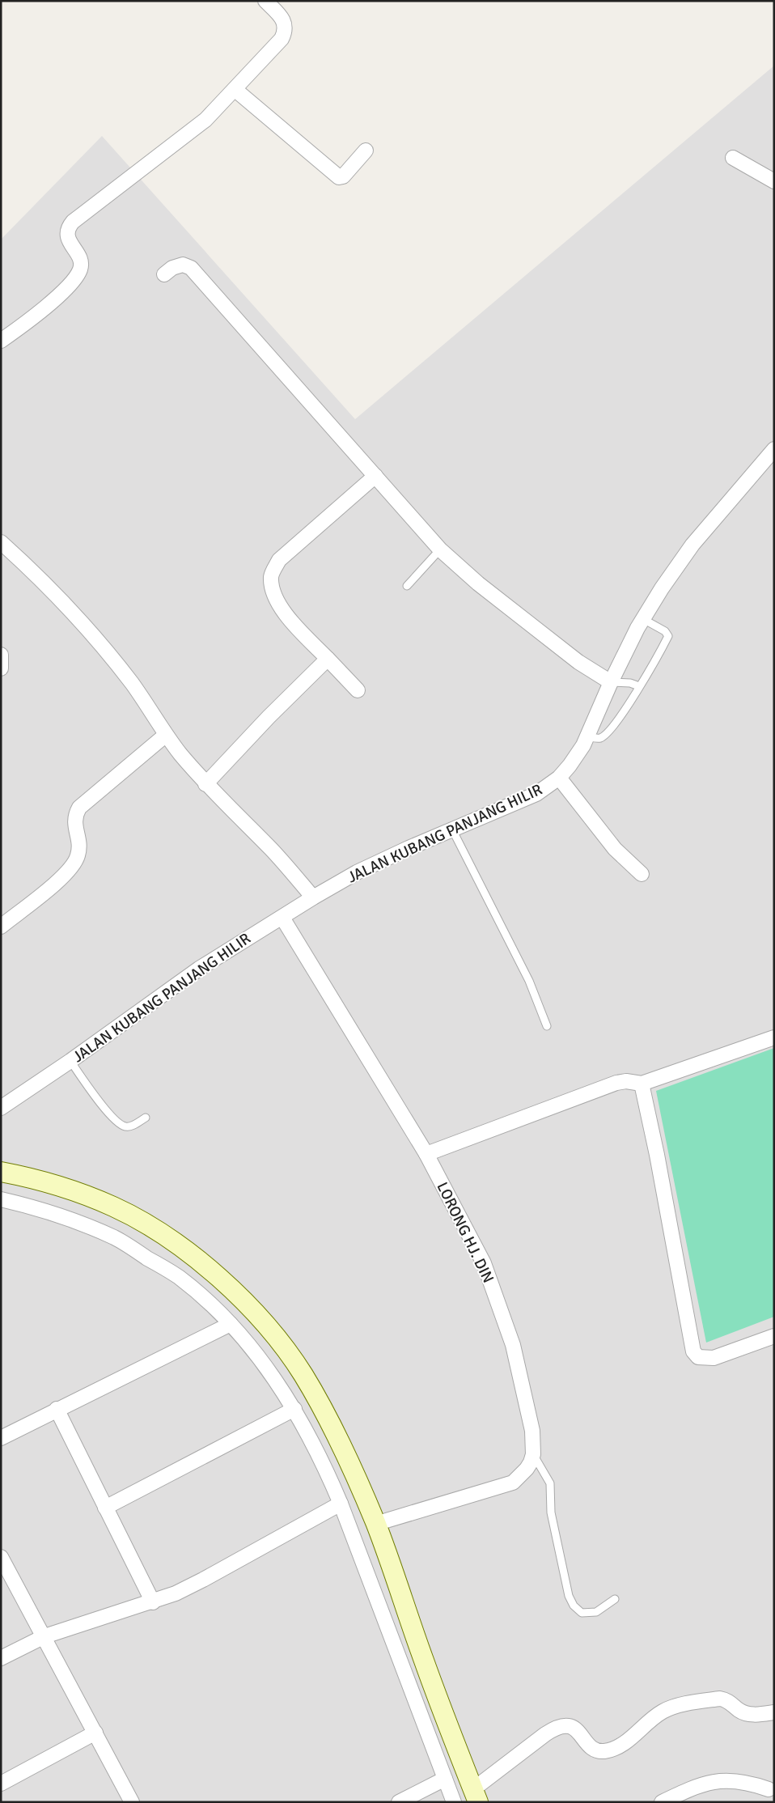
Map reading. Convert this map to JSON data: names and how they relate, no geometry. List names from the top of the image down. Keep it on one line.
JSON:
{"streets":{"street":["JALAN KUBANG PANJANG HILIR","LORONG HJ. DIN"]},"crossings":[["JALAN KUBANG PANJANG HILIR","LORONG HJ. DIN"]]}
